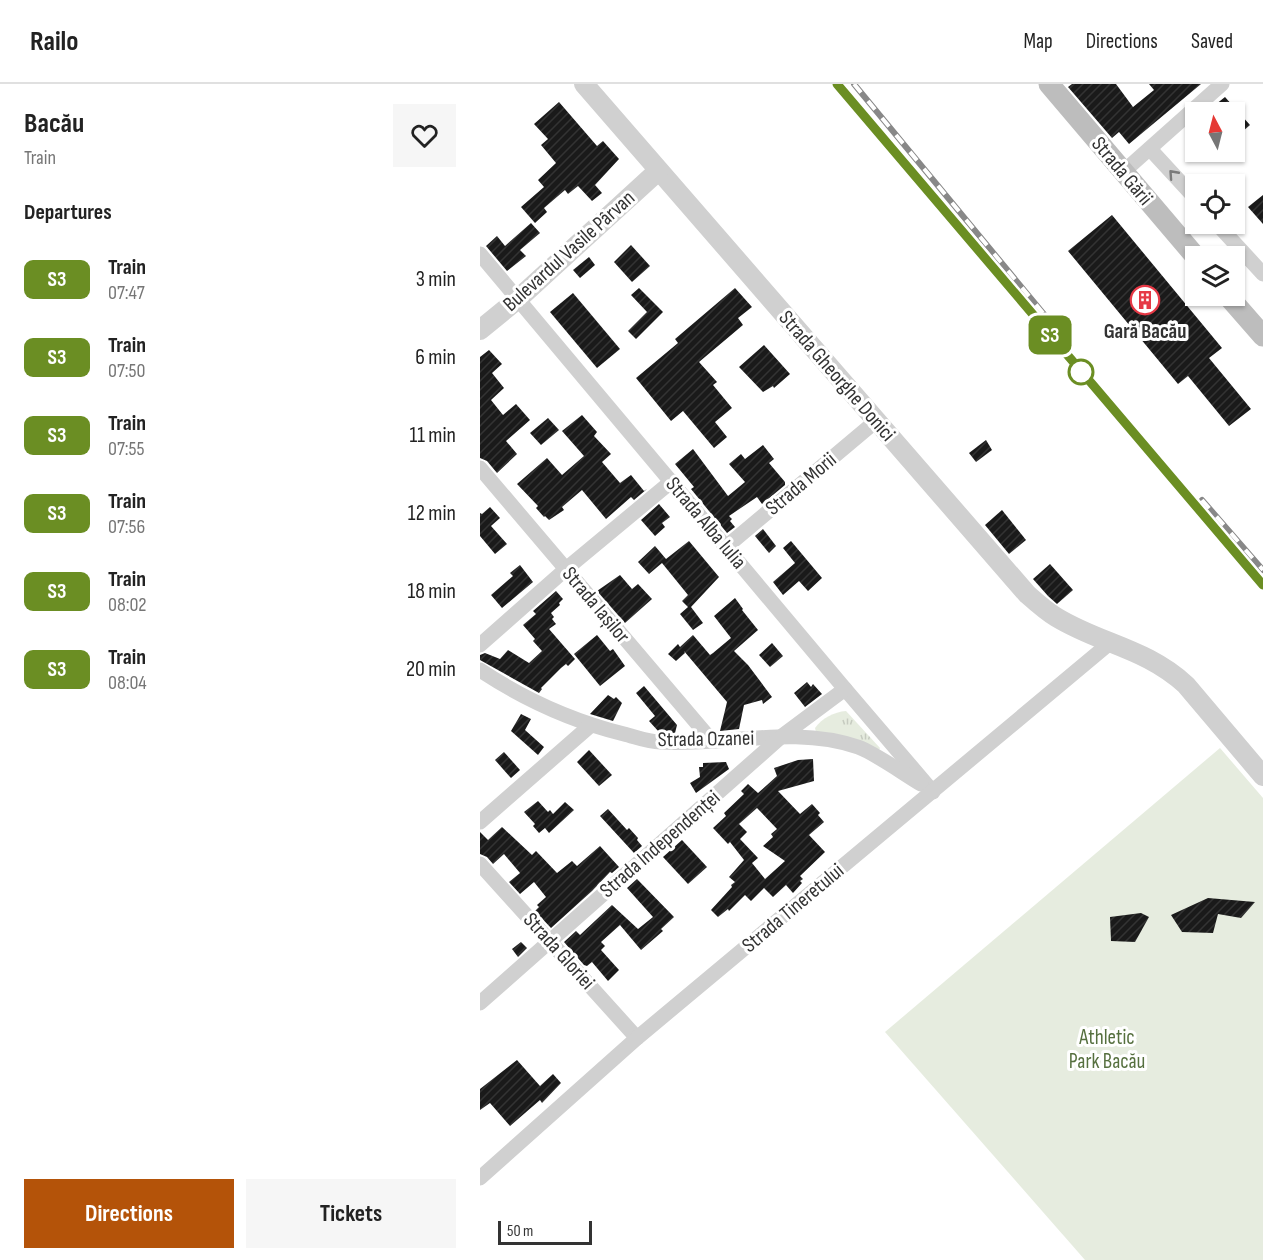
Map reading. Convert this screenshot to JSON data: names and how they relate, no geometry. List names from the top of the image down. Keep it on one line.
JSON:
{"streets":{"main road":["Strada Gării"],"street":["Bulevardul Vasile Pârvan","Strada Gheorghe Donici","Strada Morii","Strada Alba Iulia","Strada Iașilor","Strada Ozanei","Strada Independenței","Strada Tineretului","Strada Gloriei"]},"crossings":[["Bulevardul Vasile Pârvan","Strada Gheorghe Donici"],["Bulevardul Vasile Pârvan","Strada Alba Iulia"],["Strada Gheorghe Donici","Strada Morii"],["Strada Gheorghe Donici","Strada Tineretului"],["Strada Morii","Strada Alba Iulia"],["Strada Alba Iulia","Strada Ozanei"],["Strada Alba Iulia","Strada Independenței"],["Strada Alba Iulia","Strada Tineretului"],["Strada Iașilor","Strada Ozanei"],["Strada Ozanei","Strada Independenței"],["Strada Ozanei","Strada Tineretului"],["Strada Independenței","Strada Gloriei"],["Strada Tineretului","Strada Gloriei"]],"parks":["Athletic Park Bacău"],"places":{"building":["Gară Bacău"]},"scale_bar":"50 m","north":"top","page":{"header":"Railo","nav":["Map","Directions","Saved"],"heading":[["Bacău","Train"],"Departures"],"on_map":"S3","list":[{"mark":"S3","name":"Train","note":"07:47","value":"3 min"},{"mark":"S3","name":"Train","note":"07:50","value":"6 min"},{"mark":"S3","name":"Train","note":"07:55","value":"11 min"},{"mark":"S3","name":"Train","note":"07:56","value":"12 min"},{"mark":"S3","name":"Train","note":"08:02","value":"18 min"},{"mark":"S3","name":"Train","note":"08:04","value":"20 min"}],"buttons":["Directions","Tickets"],"scale":"50 m"}}
